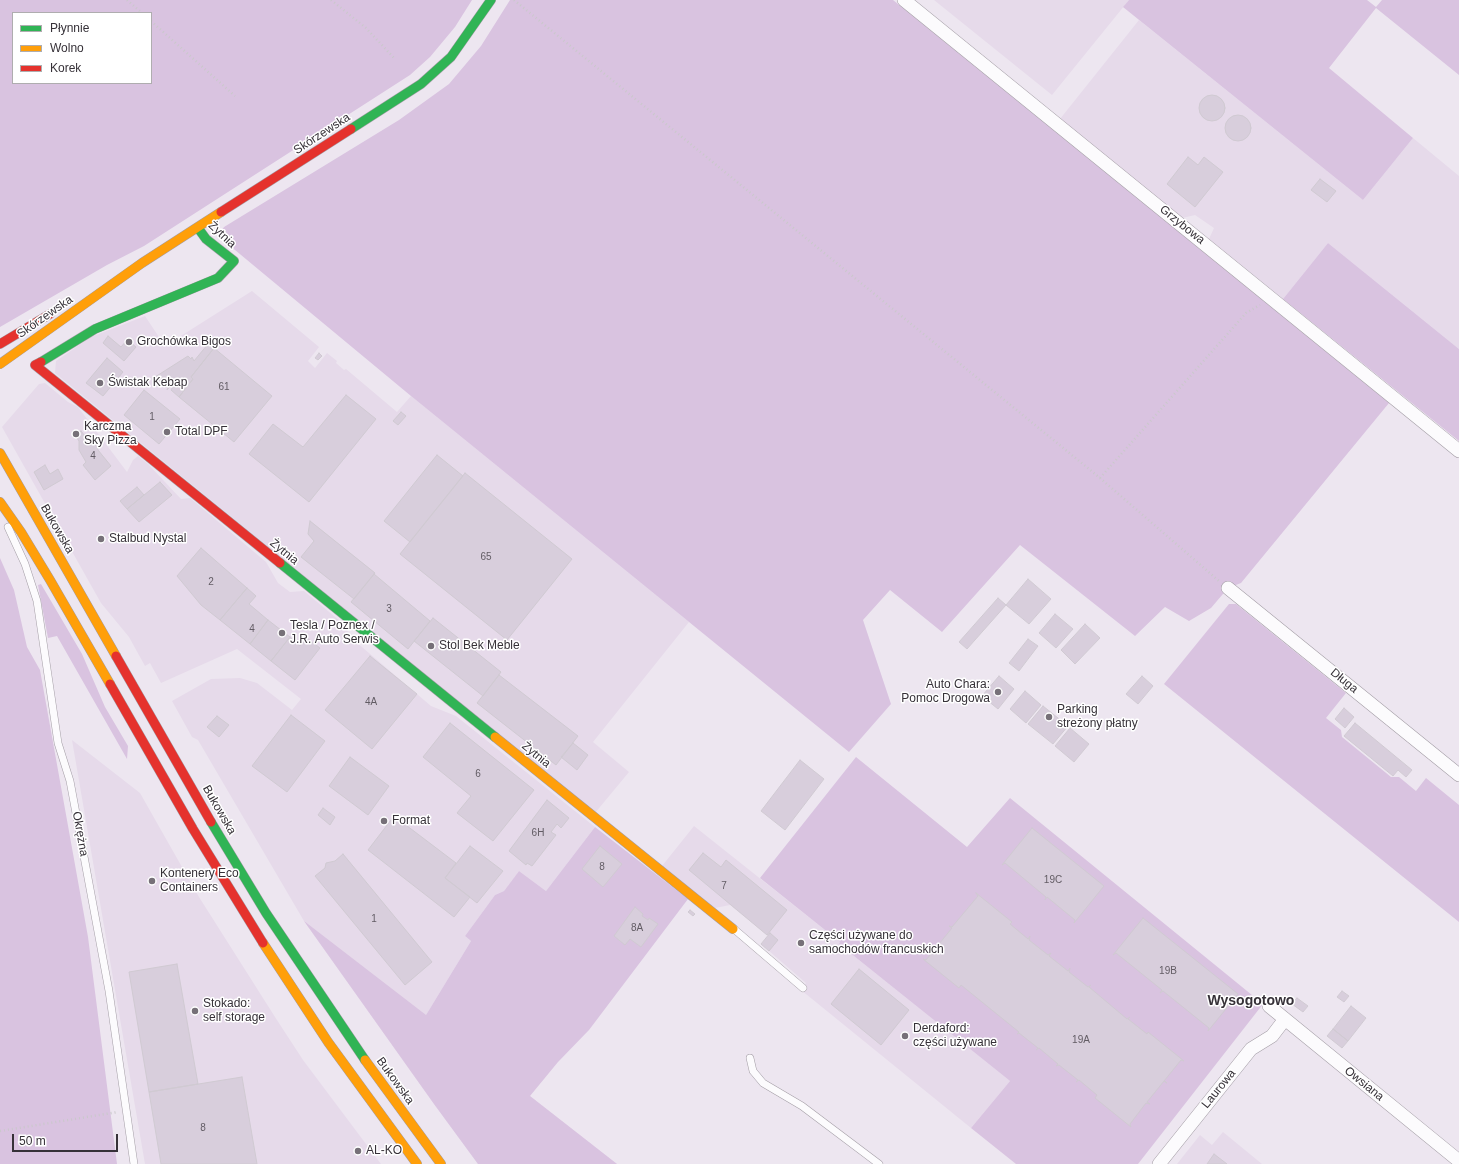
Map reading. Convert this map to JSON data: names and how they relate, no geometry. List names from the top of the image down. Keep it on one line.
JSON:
{"streets":{"street":["Skórzewska","Grzybowa","Żytnia","Bukowska","Długa","Owsiana","Laurowa"],"lane":["Okrężna"]},"crossings":[["Skórzewska","Żytnia"],["Owsiana","Laurowa"]],"districts":["Wysogotowo"],"places":["Grochówka Bigos","Świstak Kebap","Total DPF","Karczma Sky Pizza","Stalbud Nystal","Tesla / Poznex / J.R. Auto Serwis","Stol Bek Meble","Auto Chara: Pomoc Drogowa","Parking streżony płatny","Format","Kontenery Eco Containers","Części używane do samochodów francuskich","Stokado: self storage","Derdaford: części używane","AL-KO"],"house_numbers":["61","1","4","65","2","3","4","4A","6","6H","8","19C","7","1","8A","19B","19A","8"],"legend":["Płynnie","Wolno","Korek"],"scale_bar":"50 m"}
